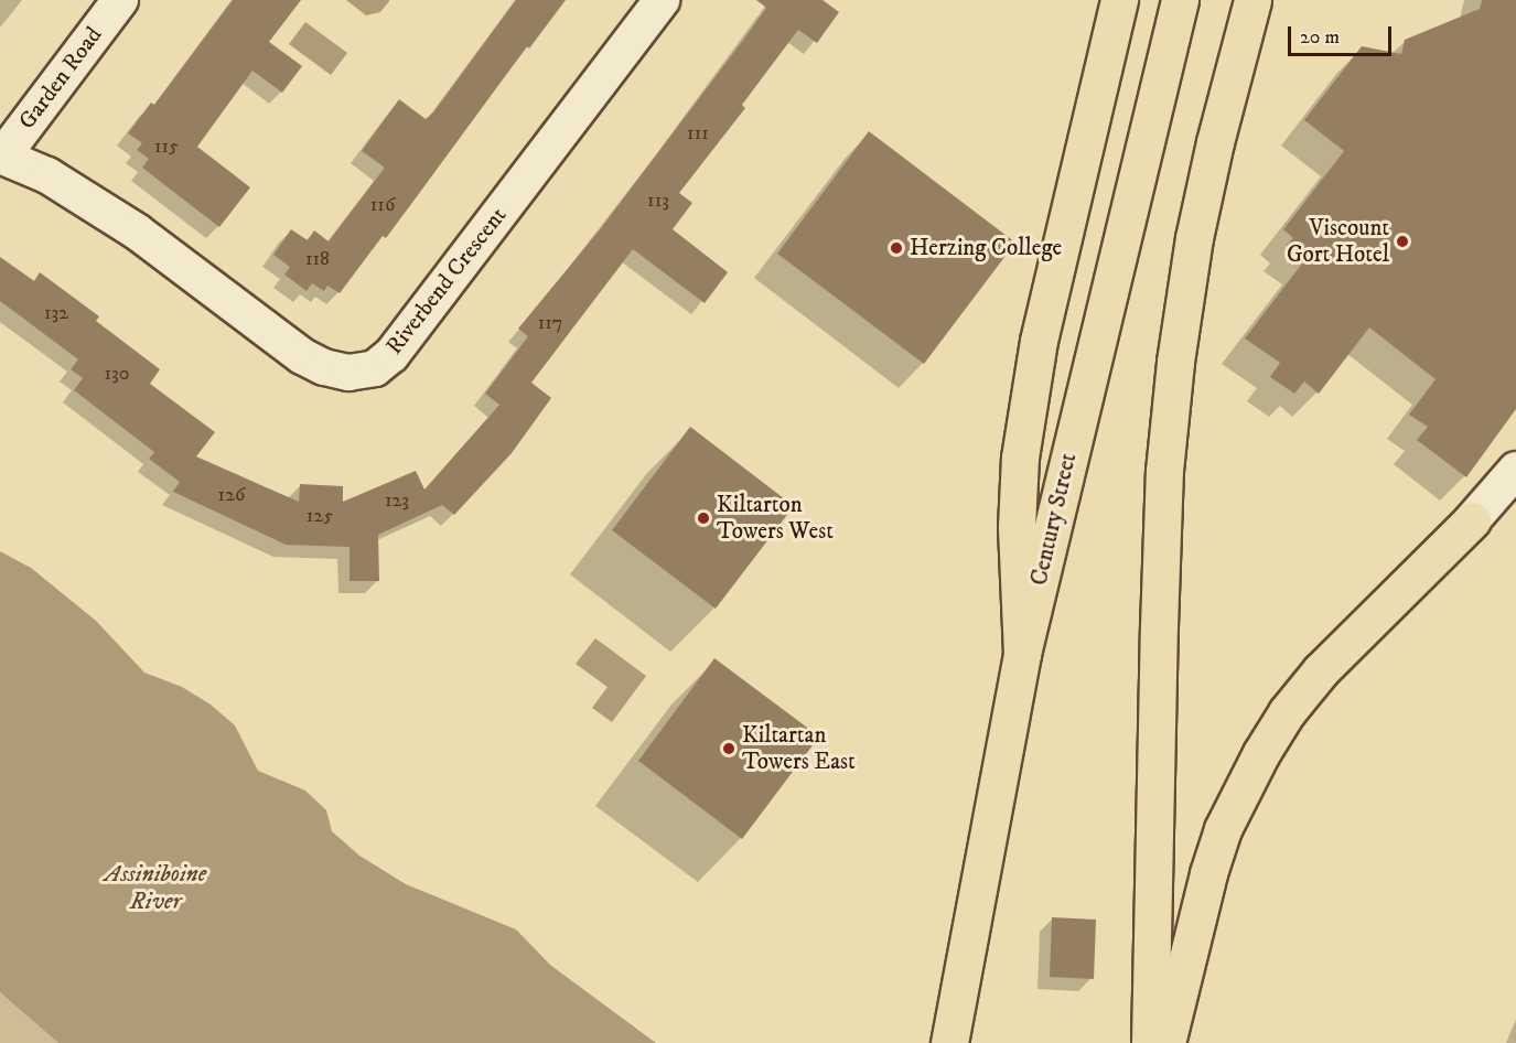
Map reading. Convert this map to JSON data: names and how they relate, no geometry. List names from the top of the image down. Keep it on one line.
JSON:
{"streets":{"main road":["Century Street"],"street":["Garden Road","Riverbend Crescent"]},"crossings":[["Garden Road","Riverbend Crescent"]],"water":["Assiniboine River"],"places":["Viscount Gort Hotel","Herzing College","Kiltarton Towers West","Kiltartan Towers East"],"house_numbers":["111","115","113","116","118","132","117","130","126","123","125"],"scale_bar":"20 m"}
